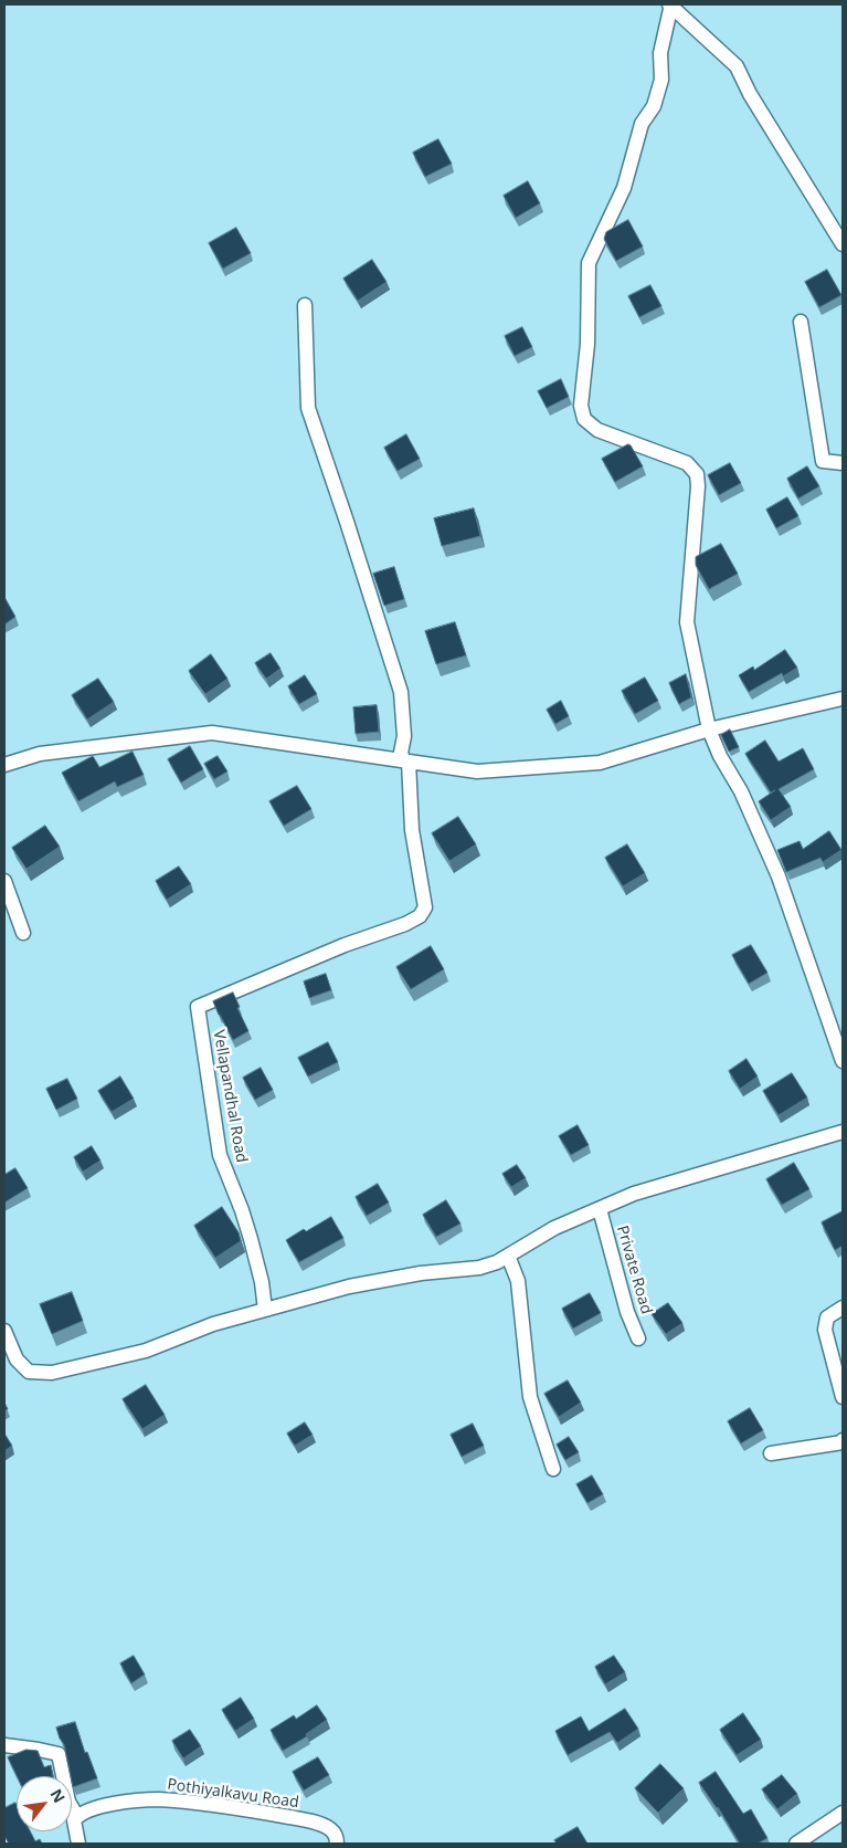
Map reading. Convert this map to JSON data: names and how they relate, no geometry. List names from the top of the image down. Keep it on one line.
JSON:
{"streets":{"street":["Vellapandhal Road","Private Road","Pothiyalkavu Road"]},"north":"top right"}
